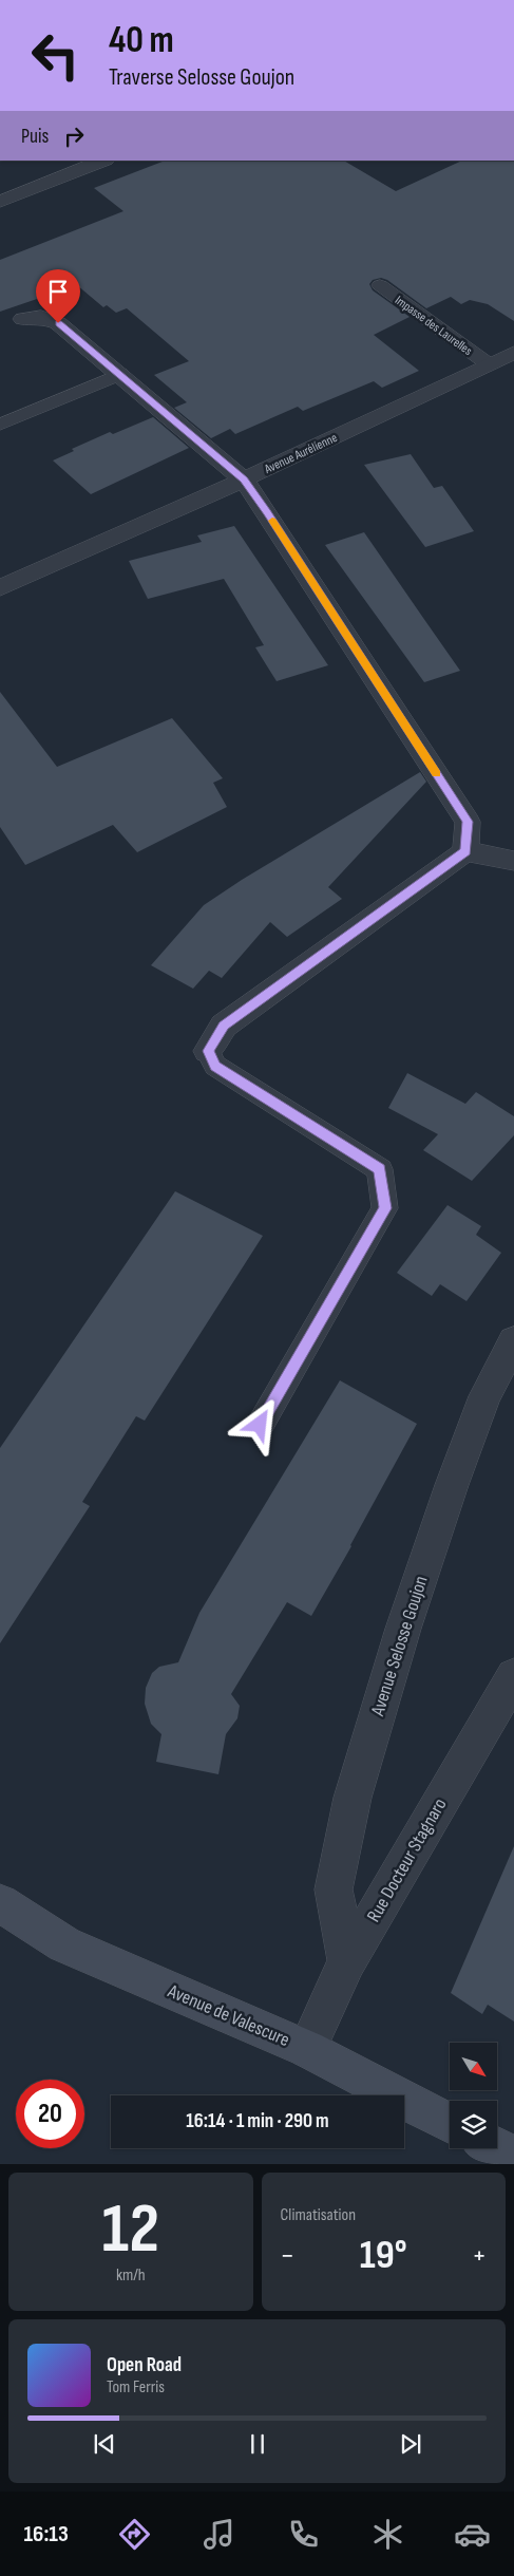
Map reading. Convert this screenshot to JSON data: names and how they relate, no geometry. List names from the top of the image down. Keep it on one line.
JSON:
{"streets":{"main road":["Avenue de Valescure"],"street":["Avenue Aurélienne","Avenue Selosse Goujon","Rue Docteur Stagnaro"],"lane":["Impasse des Laurelles"]},"crossings":[["Impasse des Laurelles","Avenue Aurélienne"],["Avenue Selosse Goujon","Rue Docteur Stagnaro"],["Rue Docteur Stagnaro","Avenue de Valescure"]],"north":"bottom right","page":{"turn":["40 m","Traverse Selosse Goujon"],"then":"Puis","limit":"20","trip":"16:14 · 1 min · 290 m","tile":[["12","km/h"],"Climatisation"],"heat":["−","19°","+"],"song":["Open Road","Tom Ferris"],"tabs":"16:13"}}
